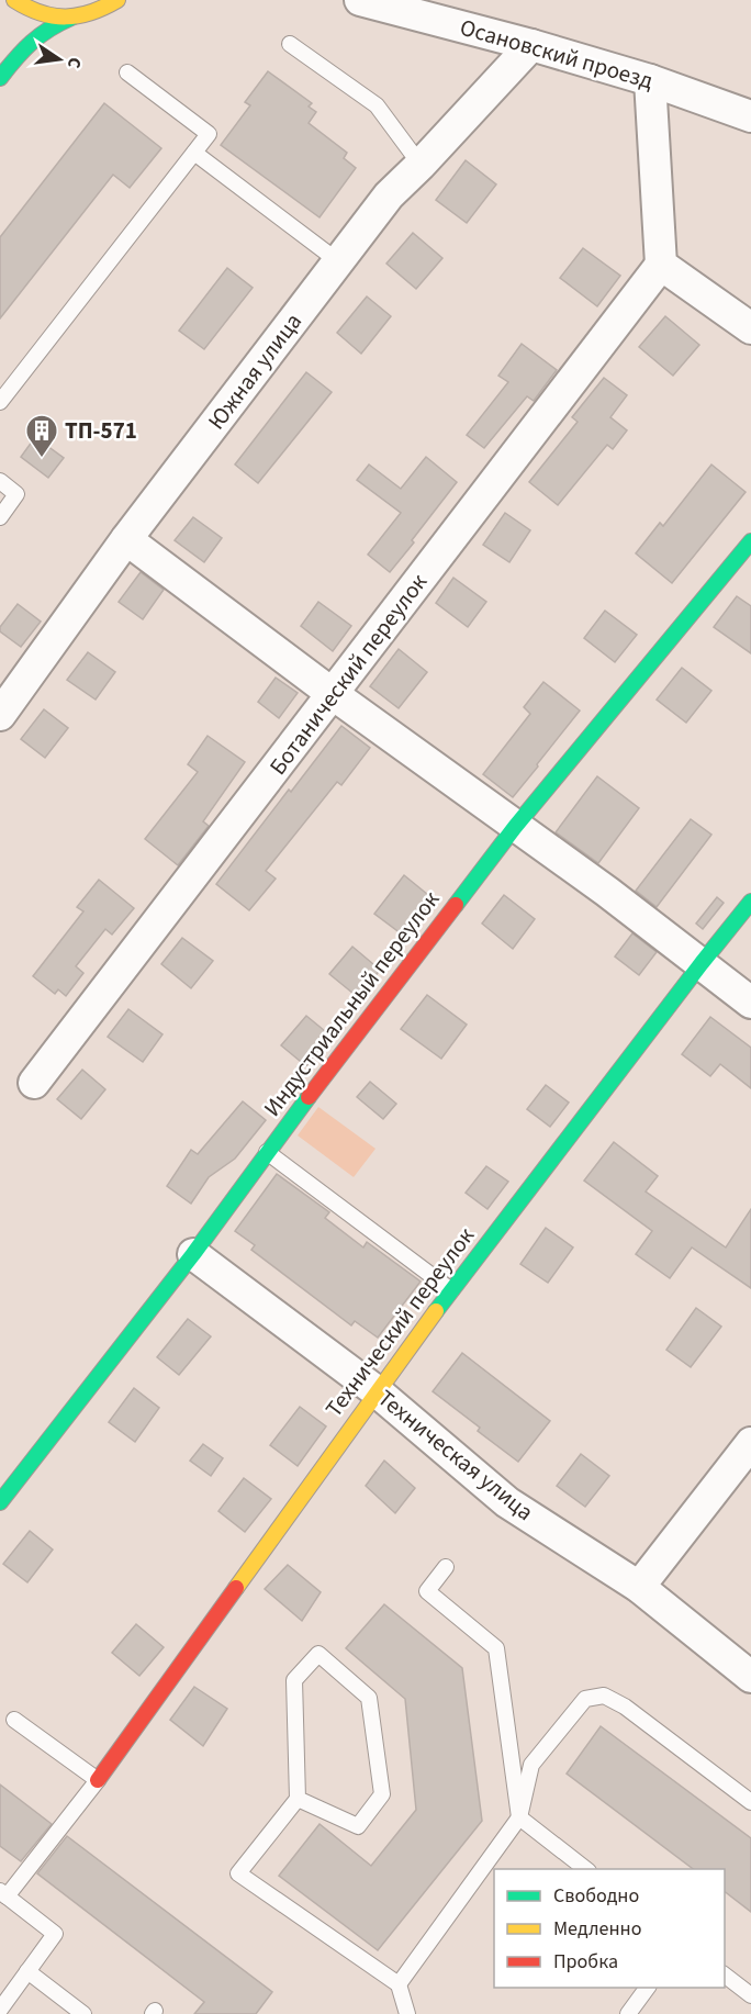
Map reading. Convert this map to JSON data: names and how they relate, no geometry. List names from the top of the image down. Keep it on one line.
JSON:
{"streets":{"street":["Осановский проезд","Южная улица","Ботанический переулок","Индустриальный переулок","Технический переулок","Техническая улица"]},"crossings":[["Осановский проезд","Южная улица"],["Индустриальный переулок","Техническая улица"],["Технический переулок","Техническая улица"]],"places":{"building":["ТП-571"]},"legend":["Свободно","Медленно","Пробка"],"north":"right"}
